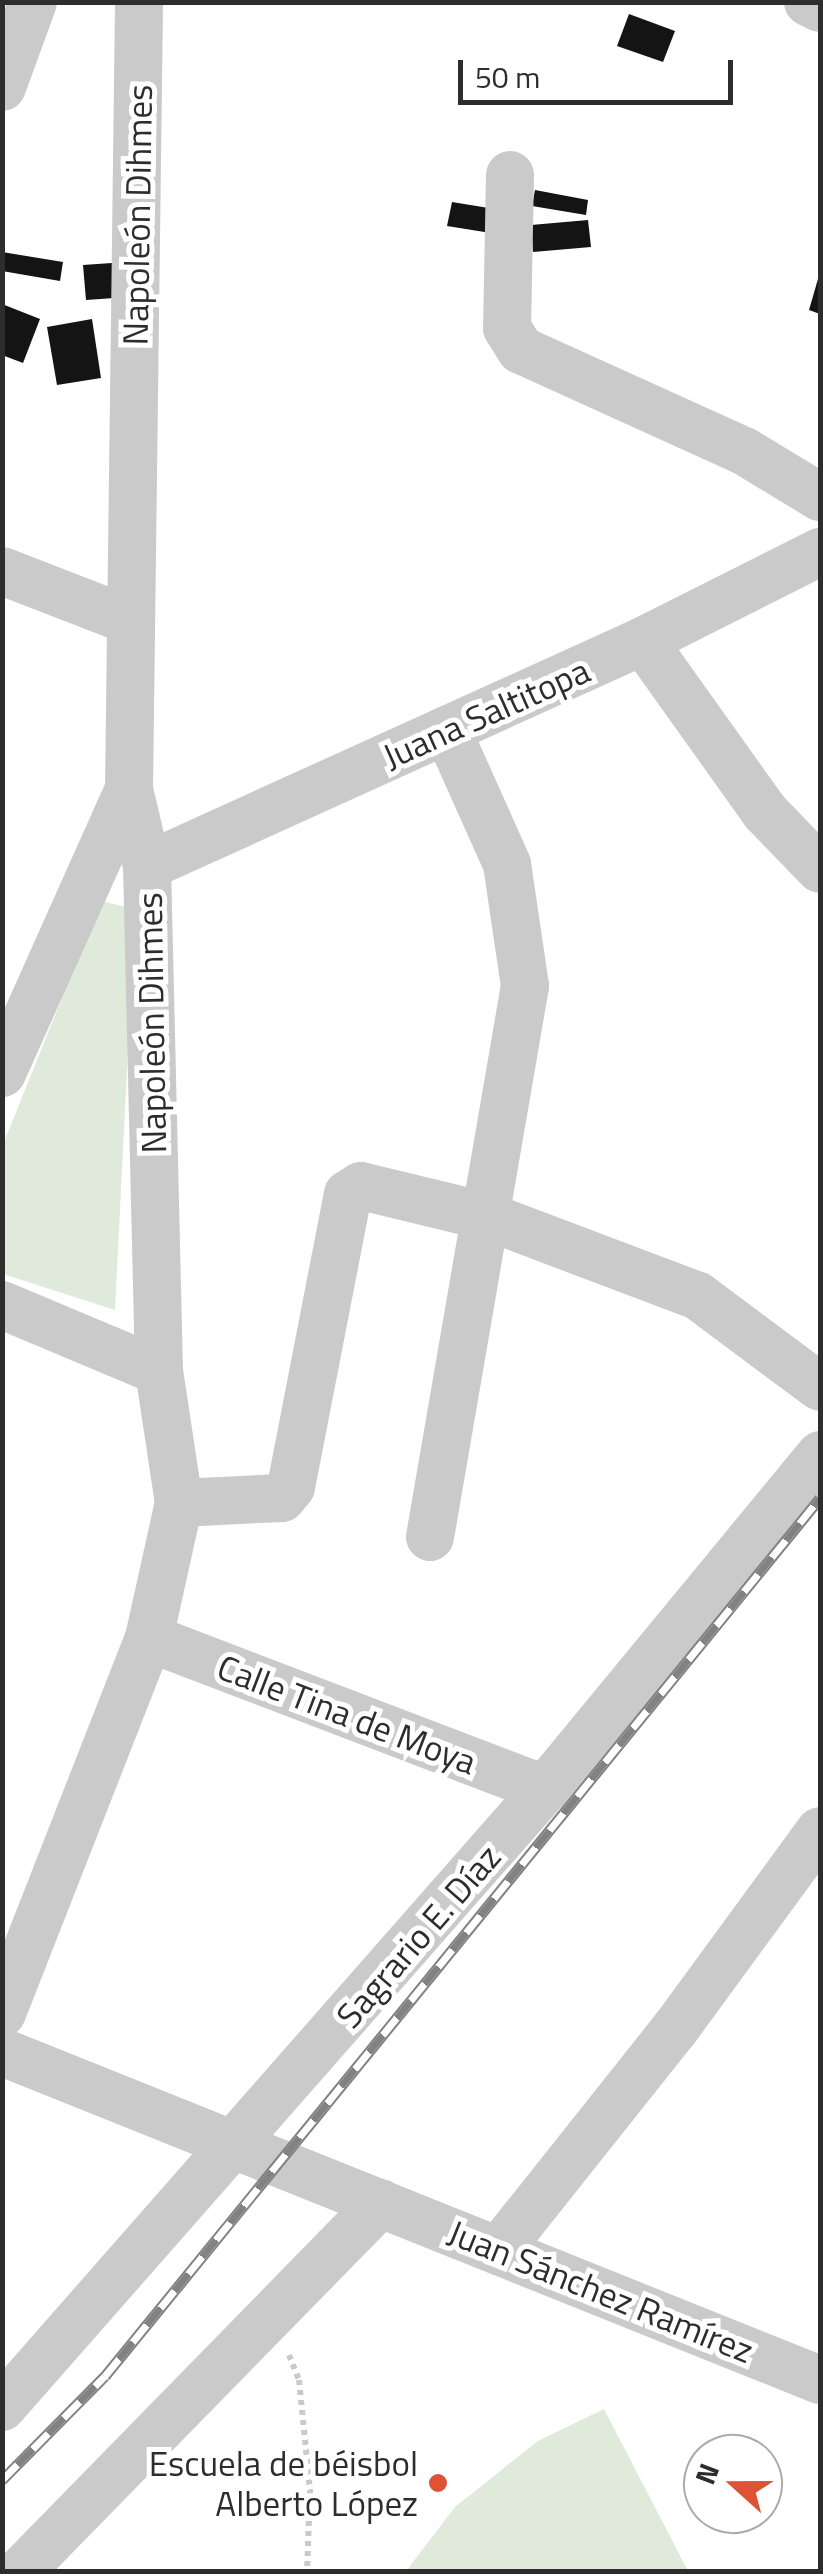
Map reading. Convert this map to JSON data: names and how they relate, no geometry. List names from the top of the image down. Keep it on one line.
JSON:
{"streets":{"street":["Napoleón Dihmes","Juana Saltitopa","Calle Tina de Moya","Sagrario E. Díaz","Juan Sánchez Ramírez"]},"crossings":[["Napoleón Dihmes","Juana Saltitopa"],["Napoleón Dihmes","Calle Tina de Moya"],["Calle Tina de Moya","Sagrario E. Díaz"],["Sagrario E. Díaz","Juan Sánchez Ramírez"]],"places":["Escuela de béisbol Alberto López"],"scale_bar":"50 m","north":"left"}
